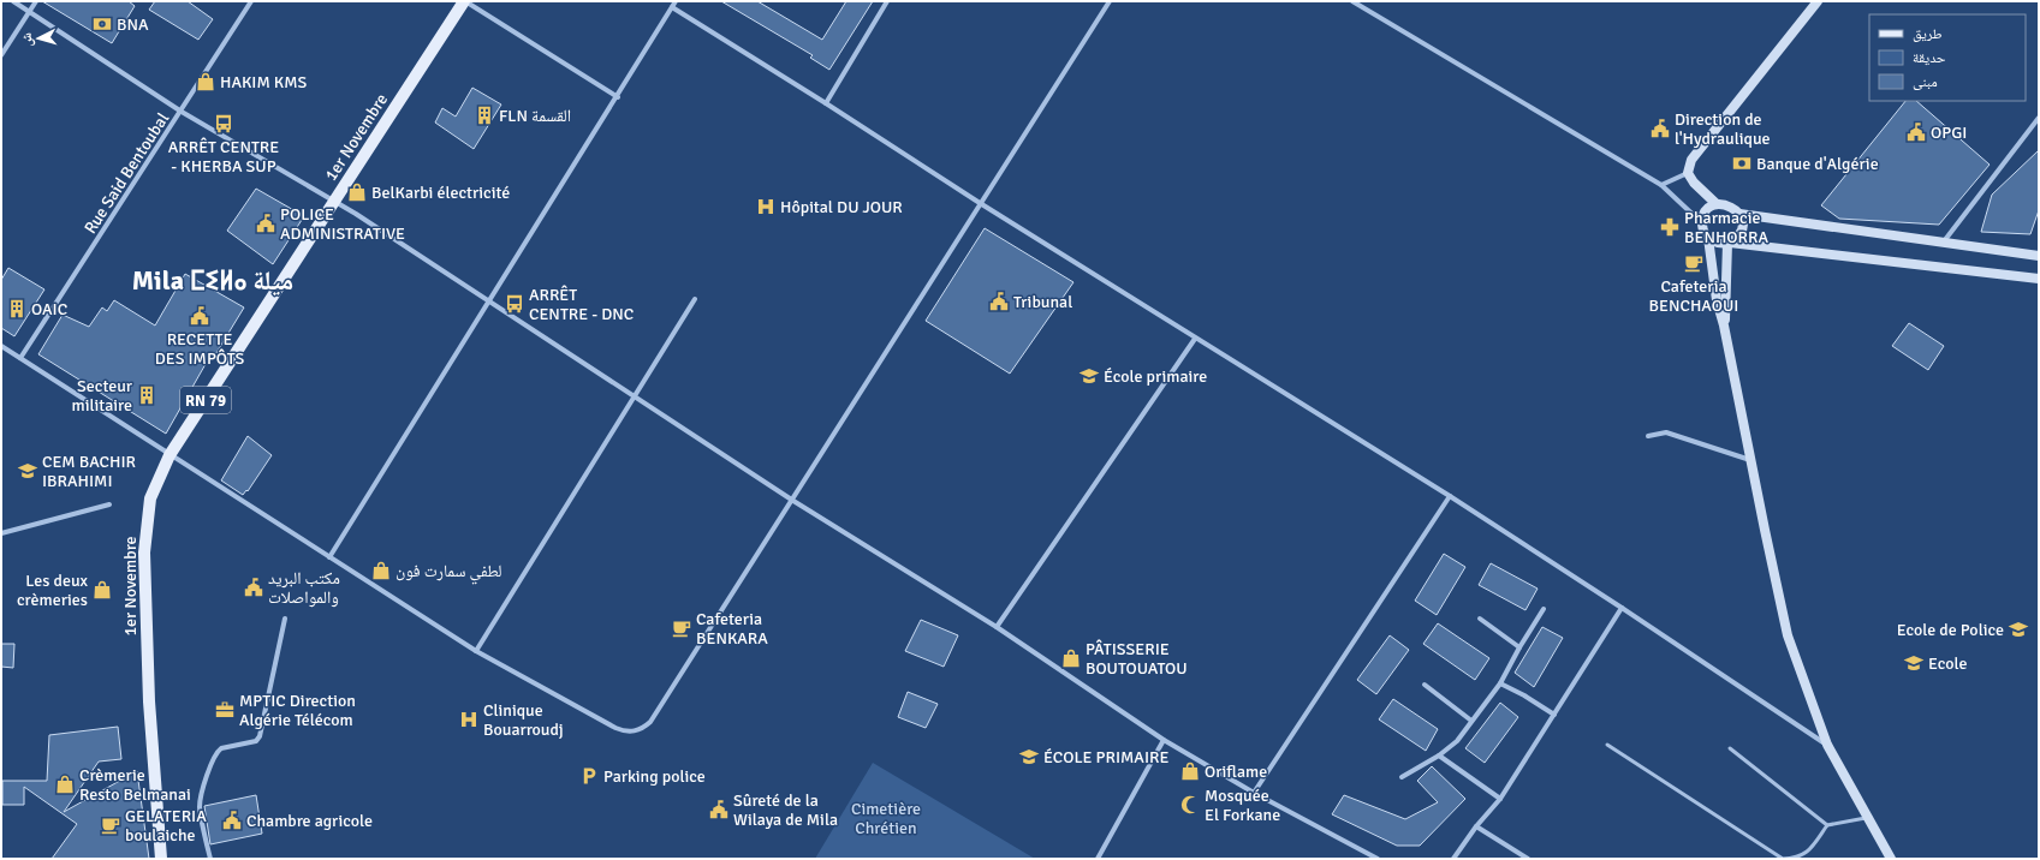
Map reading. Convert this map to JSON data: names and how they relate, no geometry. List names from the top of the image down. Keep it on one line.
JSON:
{"streets":{"main road":["1er Novembre","RN 79"],"street":["Rue Said Bentoubal"]},"districts":["Mila ⵎⵉⵍⴰ ميلة"],"parks":["Cimetière Chrétien"],"places":{"bank":["BNA","Banque d'Algérie"],"shop":["HAKIM KMS","BelKarbi électricité","لطفي سمارت فون","Les deux crèmeries","PÂTISSERIE BOUTOUATOU","Oriflame","Crèmerie Resto Belmanai"],"building":["FLN القسمة","OAIC","Secteur militaire"],"bus stop":["ARRÊT CENTRE - KHERBA SUP","ARRÊT CENTRE - DNC"],"public building":["Direction de l'Hydraulique","OPGI","POLICE ADMINISTRATIVE","Tribunal","RECETTE DES IMPÔTS","مكتب البريد والمواصلات","Sûreté de la Wilaya de Mila","Chambre agricole"],"hospital":["Hôpital DU JOUR","Clinique Bouarroudj"],"pharmacy":["Pharmacie BENHORRA"],"cafe":["Cafeteria BENCHAOUI","Cafeteria BENKARA","GELATERIA boulaiche"],"school or university":["École primaire","CEM BACHIR IBRAHIMI","Ecole de Police","Ecole","ÉCOLE PRIMAIRE"],"office":["MPTIC Direction Algérie Télécom"],"parking":["Parking police"],"mosque":["Mosquée El Forkane"]},"legend":["طريق","حديقة","مبنى"],"north":"left"}
